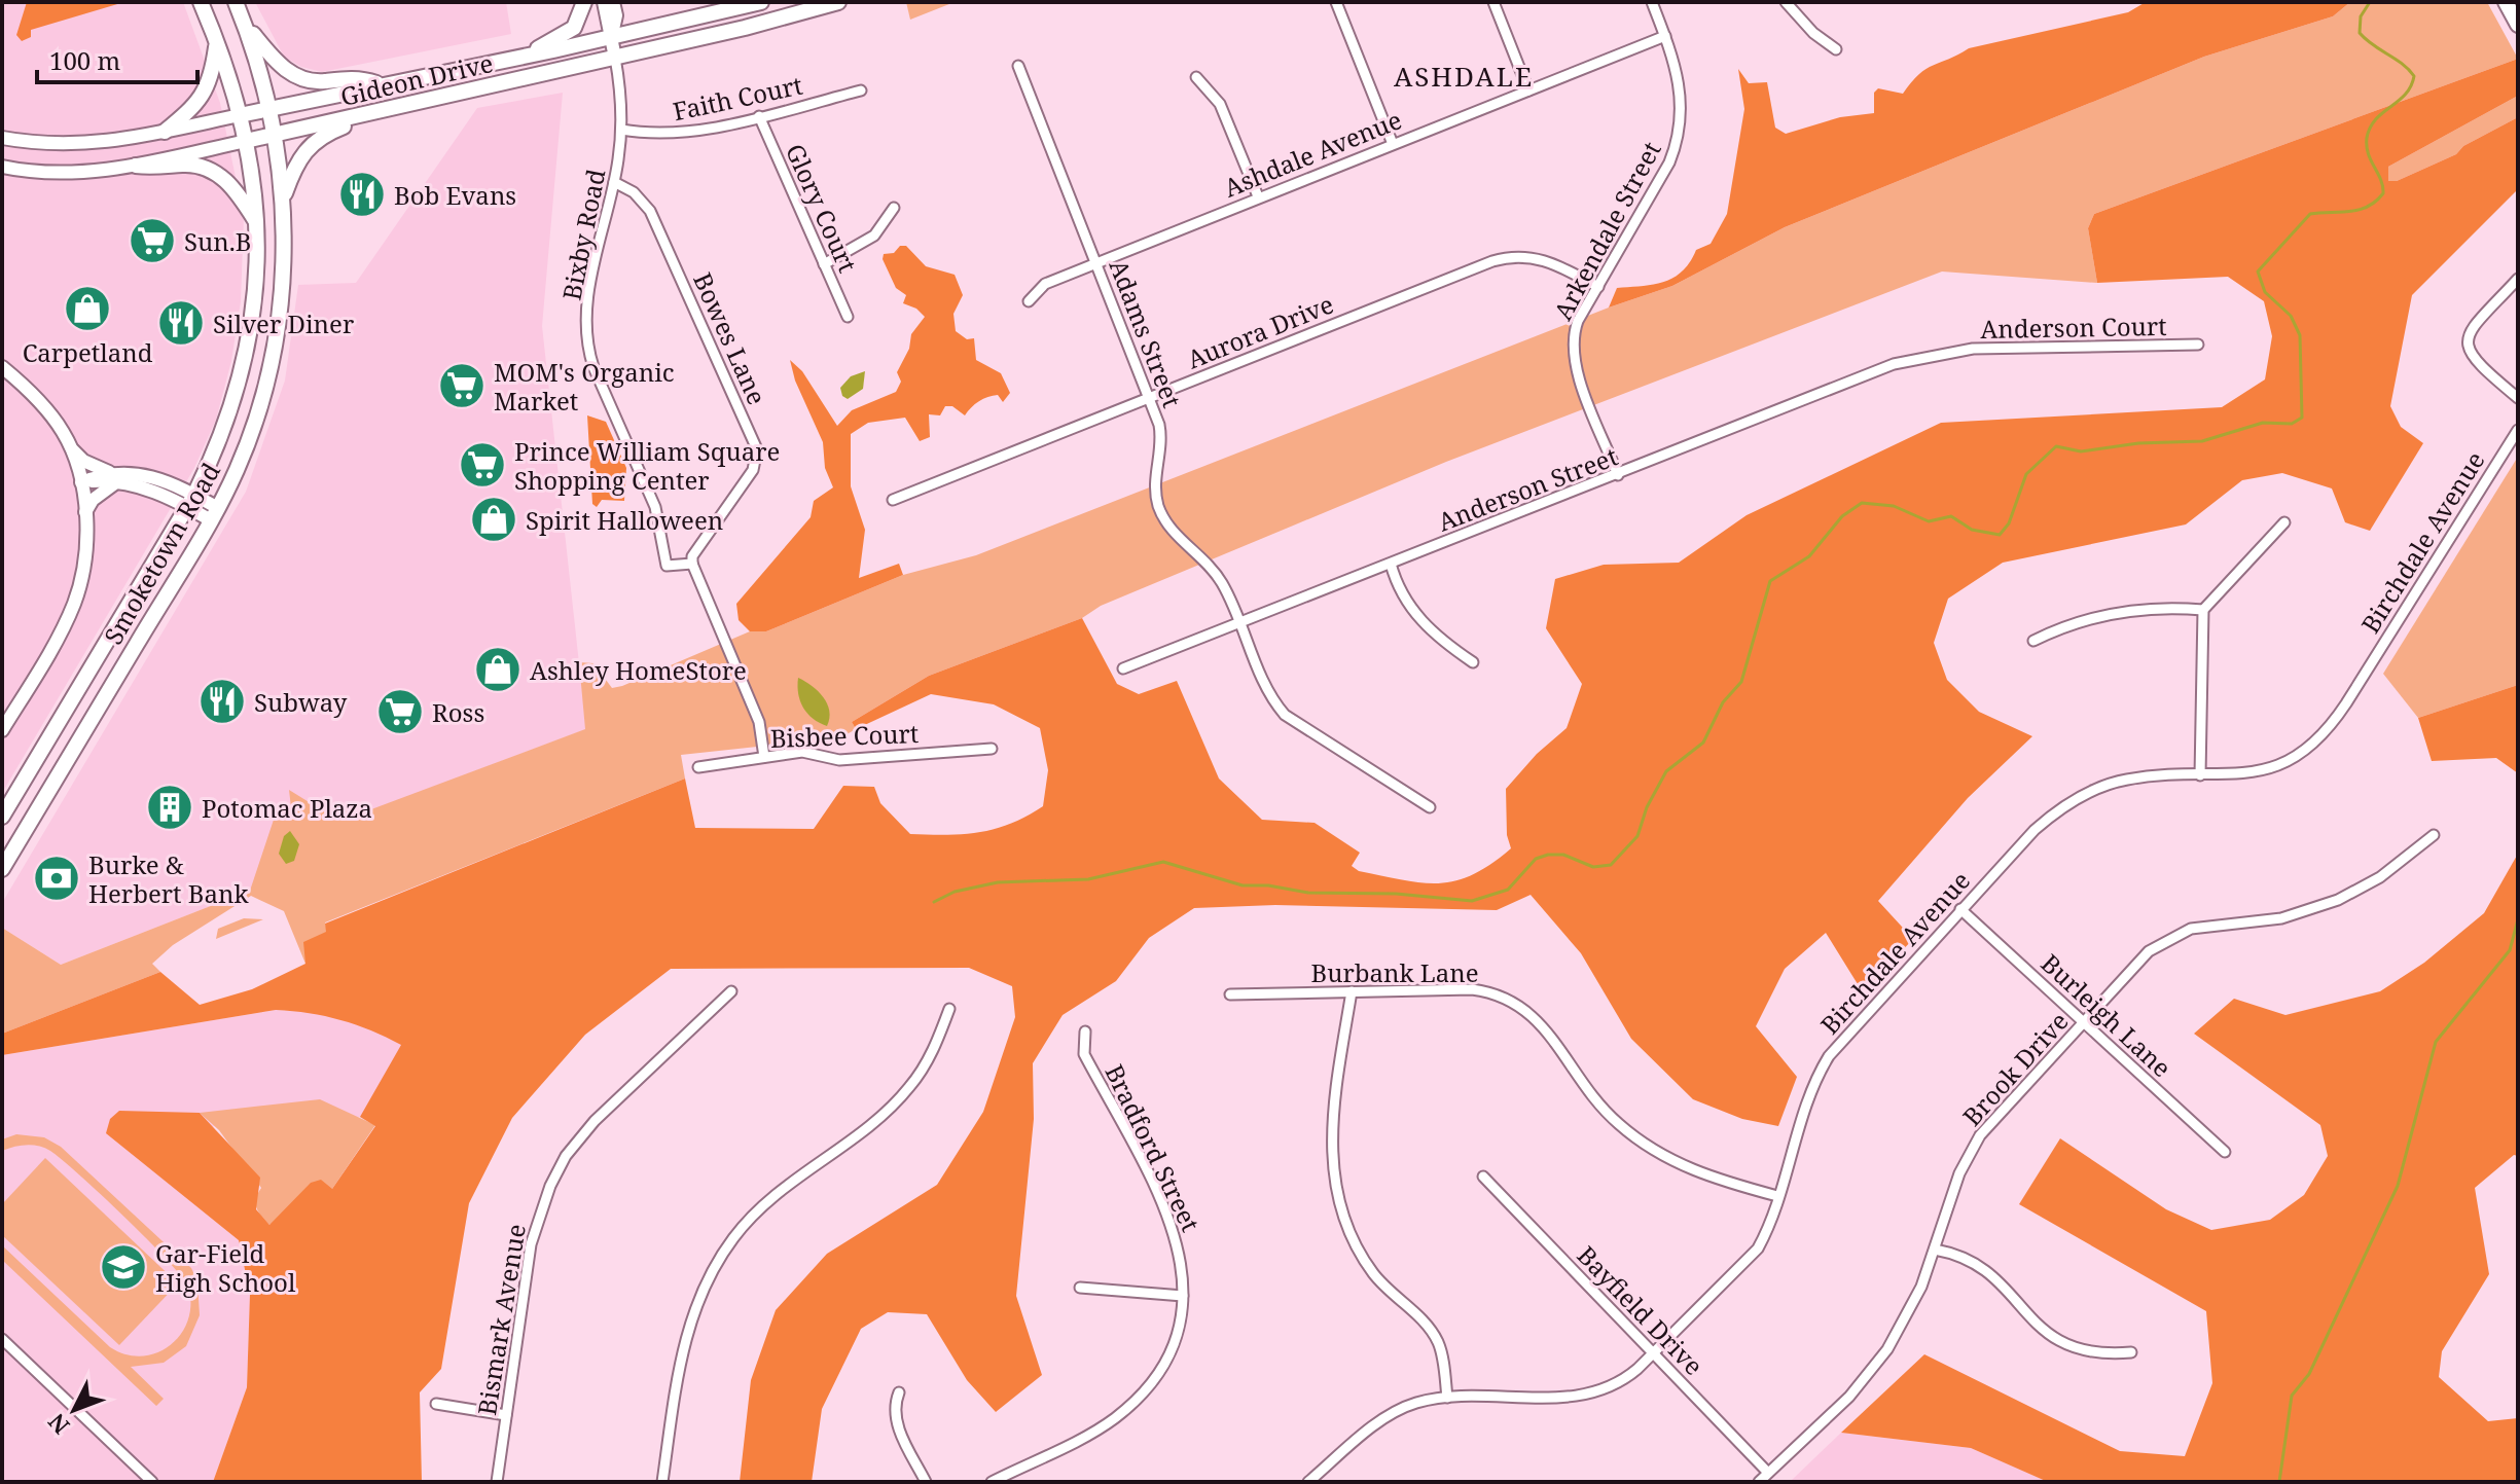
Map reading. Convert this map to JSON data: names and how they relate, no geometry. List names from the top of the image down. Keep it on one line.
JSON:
{"streets":{"main road":["Gideon Drive","Smoketown Road"],"street":["Faith Court","Ashdale Avenue","Glory Court","Arkendale Street","Bixby Road","Anderson Court","Aurora Drive","Adams Street","Bowes Lane","Anderson Street","Birchdale Avenue","Bisbee Court","Burbank Lane","Burleigh Lane","Brook Drive","Bradford Street","Bayfield Drive","Bismark Avenue"]},"crossings":[["Gideon Drive","Bixby Road"],["Gideon Drive","Smoketown Road"],["Faith Court","Glory Court"],["Faith Court","Bixby Road"],["Ashdale Avenue","Arkendale Street"],["Ashdale Avenue","Adams Street"],["Arkendale Street","Aurora Drive"],["Arkendale Street","Anderson Street"],["Bixby Road","Bowes Lane"],["Anderson Court","Anderson Street"],["Aurora Drive","Adams Street"],["Adams Street","Anderson Street"],["Birchdale Avenue","Burbank Lane"],["Birchdale Avenue","Burleigh Lane"],["Birchdale Avenue","Bayfield Drive"],["Burleigh Lane","Brook Drive"],["Brook Drive","Bayfield Drive"]],"districts":["ASHDALE"],"places":{"restaurant":["Bob Evans","Silver Diner","Subway"],"supermarket":["Sun.B","MOM's Organic Market","Prince William Square Shopping Center","Ross"],"shop":["Carpetland","Spirit Halloween","Ashley HomeStore"],"building":["Potomac Plaza"],"bank":["Burke & Herbert Bank"],"school or university":["Gar-Field High School"]},"scale_bar":"100 m","north":"bottom left"}
